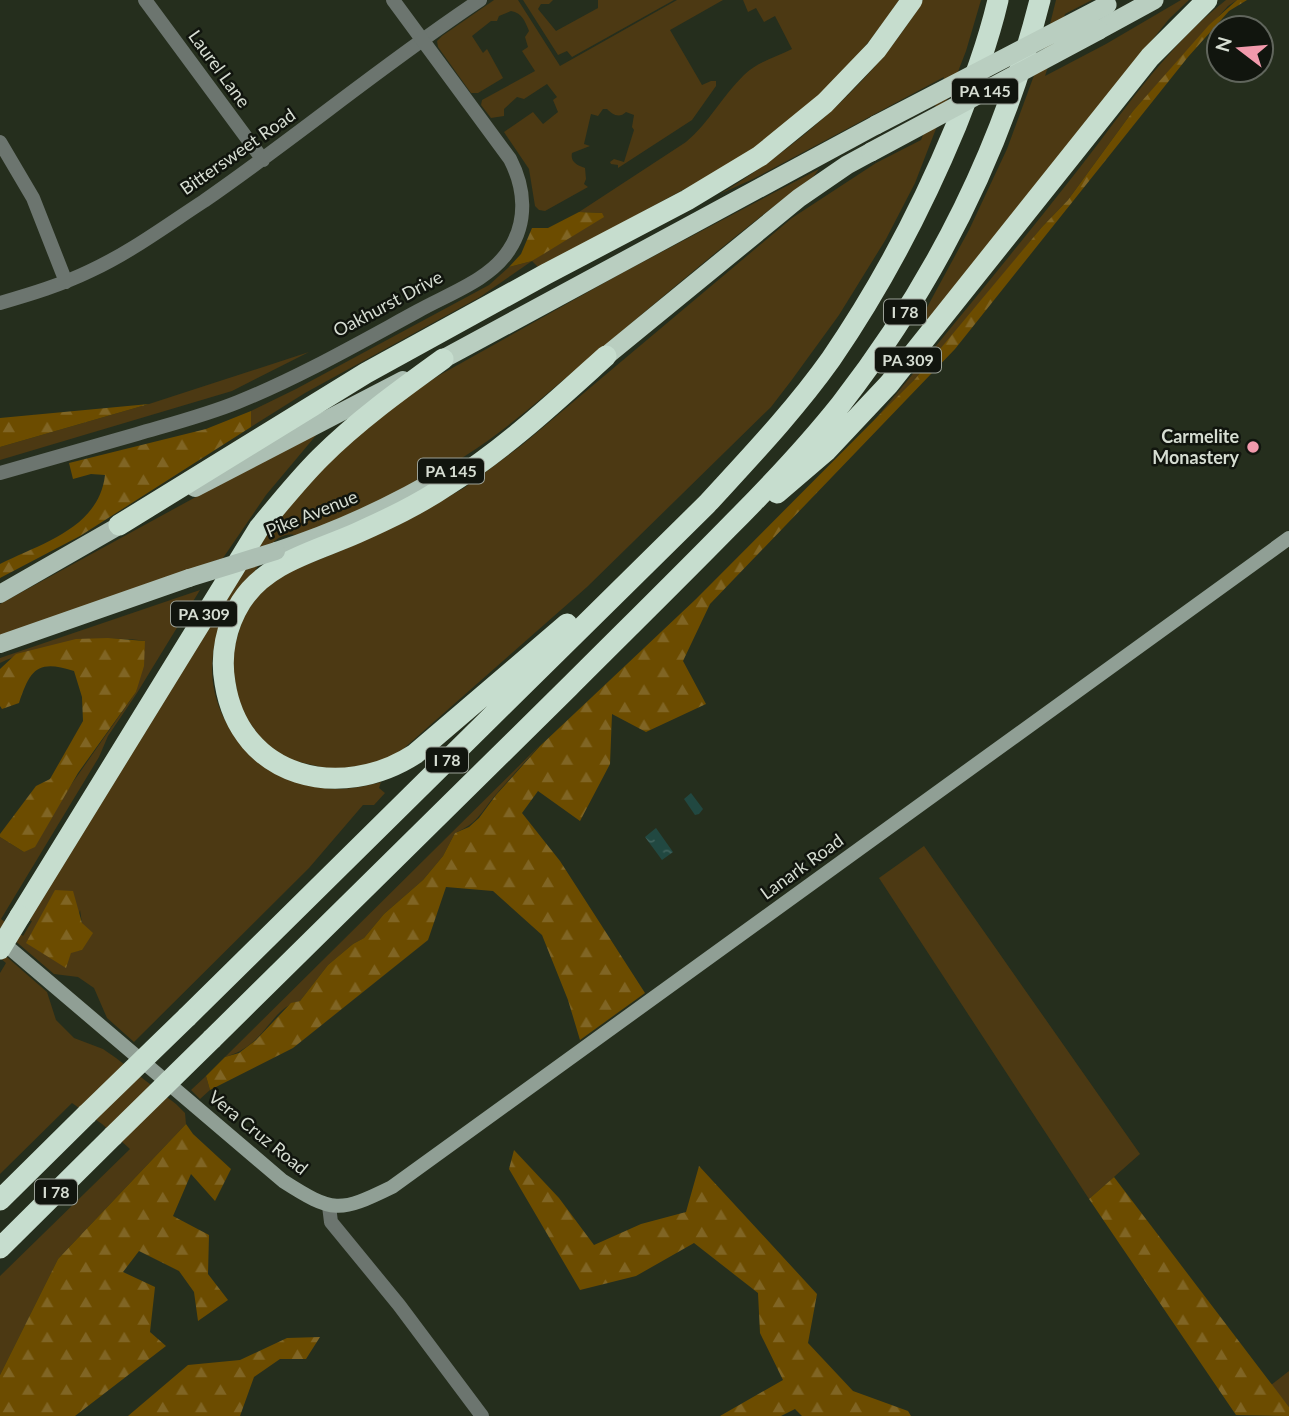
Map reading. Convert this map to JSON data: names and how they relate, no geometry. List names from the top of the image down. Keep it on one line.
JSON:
{"streets":{"highway":["PA 145","I 78","PA 309"],"main road":["Pike Avenue","Lanark Road","Vera Cruz Road"],"street":["Laurel Lane","Bittersweet Road","Oakhurst Drive"]},"crossings":[["Laurel Lane","Bittersweet Road"],["PA 145","Pike Avenue"],["Bittersweet Road","Oakhurst Drive"],["I 78","PA 309"],["Lanark Road","Vera Cruz Road"]],"places":["Carmelite Monastery"],"north":"left"}
